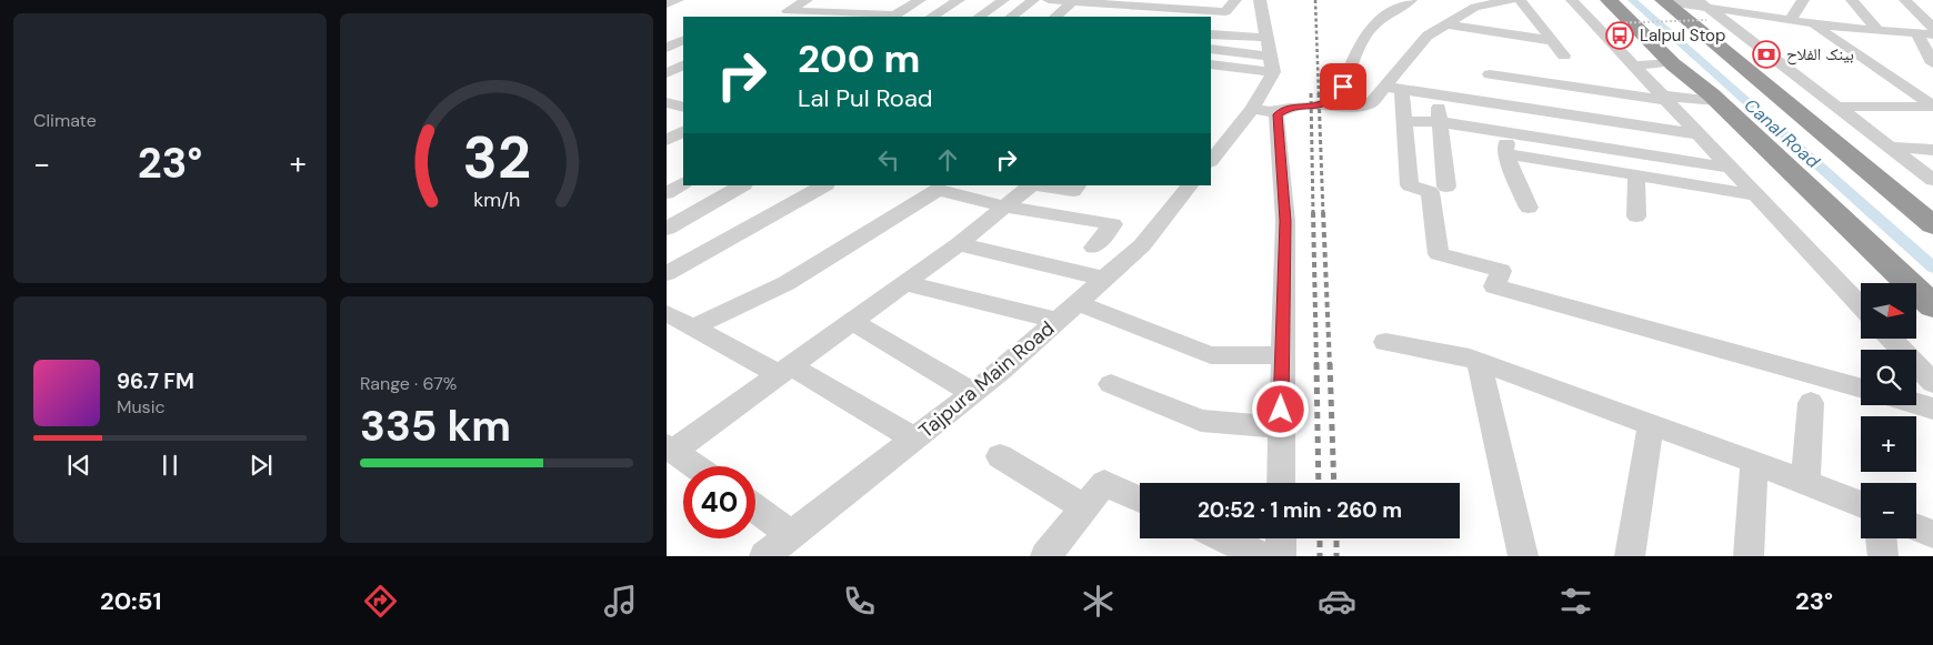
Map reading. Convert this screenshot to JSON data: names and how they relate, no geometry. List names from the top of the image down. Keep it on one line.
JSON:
{"streets":{"street":["Tajpura Main Road"]},"water":["Canal Road"],"places":{"bus stop":["Lalpul Stop"],"bank":["بینک الفلاح"]},"north":"right","page":{"tile":["Climate",["Range · 67%","335 km"]],"turn":["200 m","Lal Pul Road"],"heat":["−","23°","+"],"map_buttons":["+","−"],"song":["96.7 FM","Music"],"limit":"40","trip":"20:52 · 1 min · 260 m","tabs":["20:51","23°"],"gauge":["32","km/h"]}}
